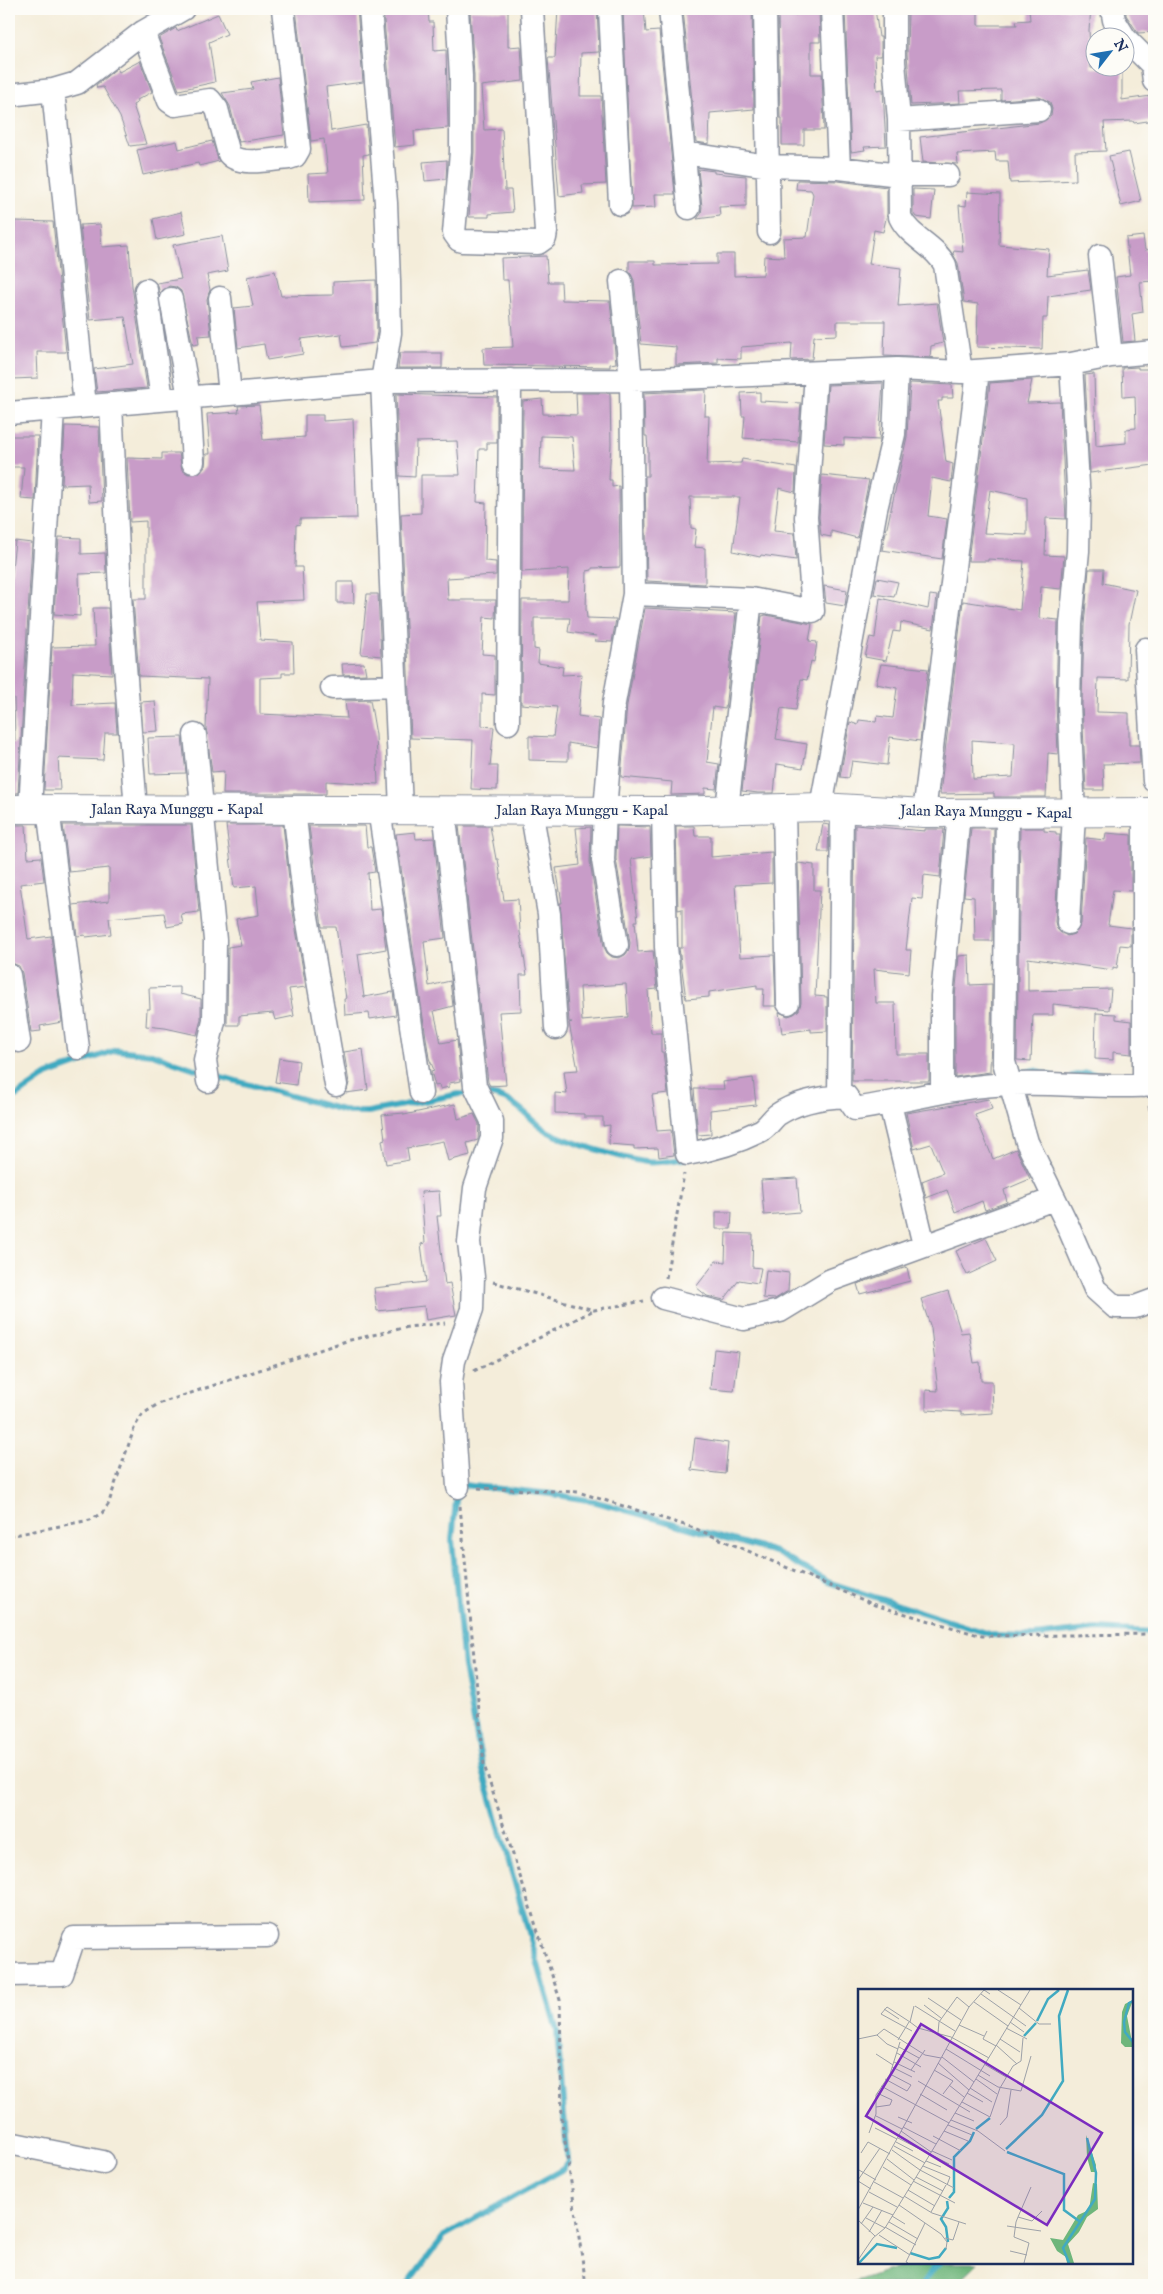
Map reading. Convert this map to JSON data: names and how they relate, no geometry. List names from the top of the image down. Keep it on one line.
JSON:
{"streets":{"street":["Jalan Raya Munggu - Kapal"]},"north":"top right"}
